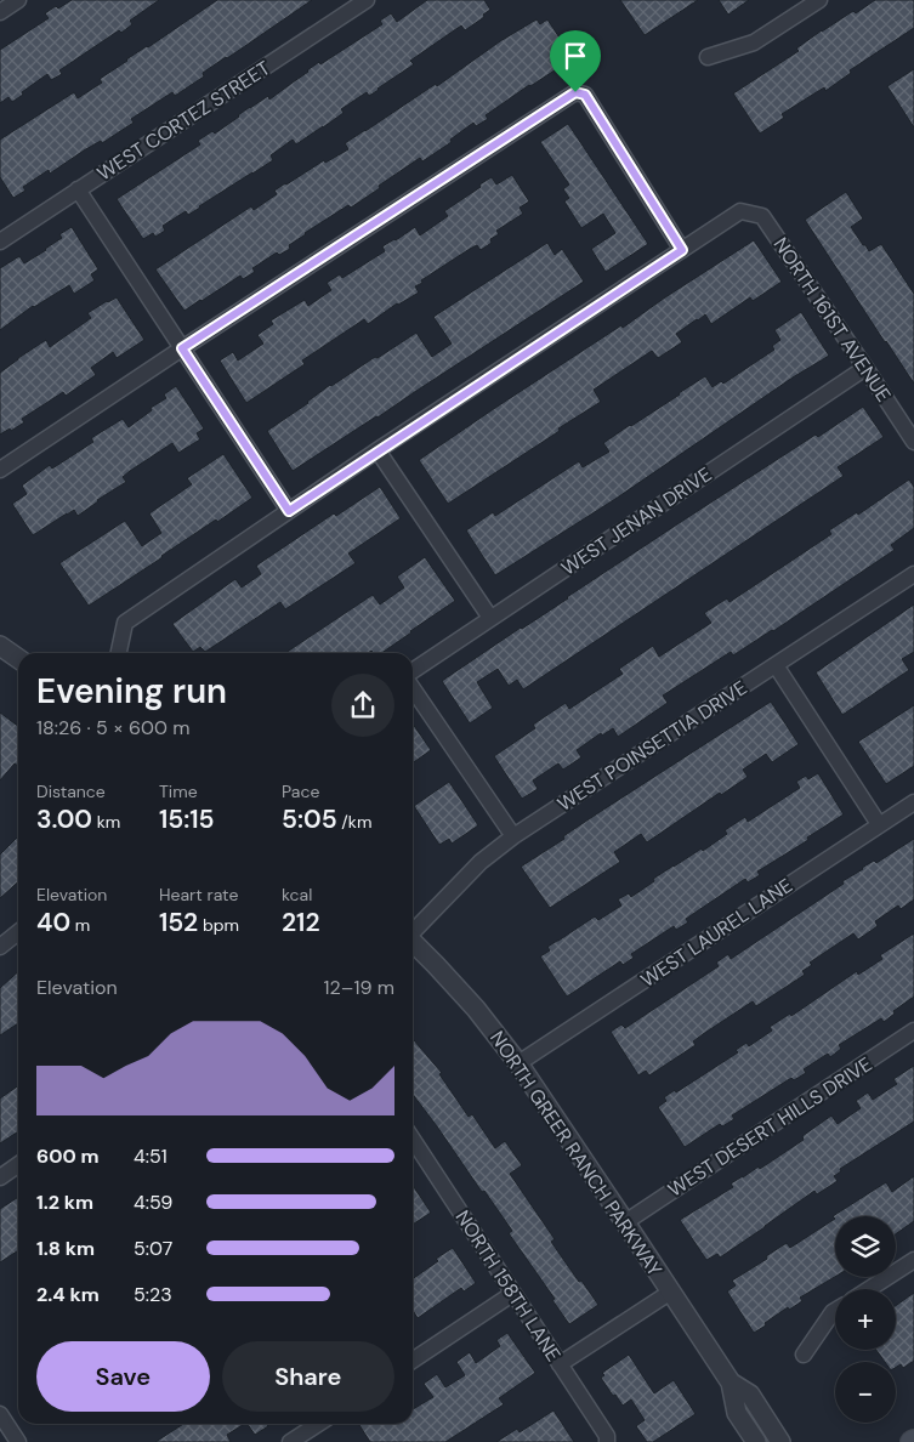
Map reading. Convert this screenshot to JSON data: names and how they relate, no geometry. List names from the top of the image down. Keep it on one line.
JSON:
{"streets":{"street":["WEST CORTEZ STREET","NORTH 161ST AVENUE","WEST JENAN DRIVE","WEST POINSETTIA DRIVE","WEST LAUREL LANE","WEST DESERT HILLS DRIVE","NORTH GREER RANCH PARKWAY","NORTH 158TH LANE"]},"crossings":[["NORTH 161ST AVENUE","WEST JENAN DRIVE"],["WEST LAUREL LANE","NORTH GREER RANCH PARKWAY"],["WEST DESERT HILLS DRIVE","NORTH GREER RANCH PARKWAY"]],"page":{"heading":["Evening run","18:26 · 5 × 600 m"],"stats":[["Distance","3.00 km"],["Time","15:15"],["Pace","5:05 /km"],["Elevation","40 m"],["Heart rate","152 bpm"],["kcal","212"]],"chart":["Elevation","12–19 m"],"list":[{"name":"600 m","note":"4:51"},{"name":"1.2 km","note":"4:59"},{"name":"1.8 km","note":"5:07"},{"name":"2.4 km","note":"5:23"}],"map_buttons":["+","−"],"buttons":["Save","Share"]}}
